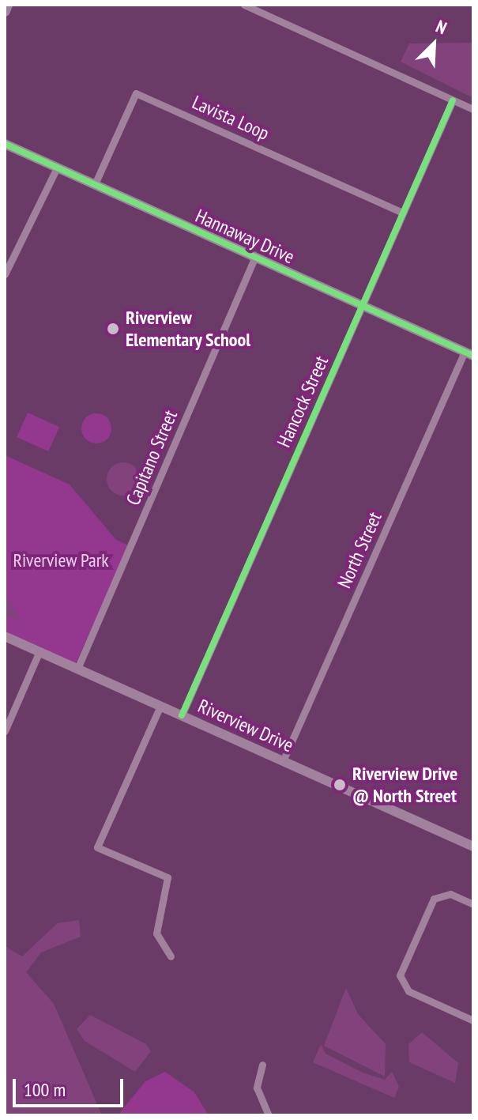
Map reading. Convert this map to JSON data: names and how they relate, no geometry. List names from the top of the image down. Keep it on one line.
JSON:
{"streets":{"street":["Lavista Loop","Hannaway Drive","Hancock Street","Capitano Street","North Street","Riverview Drive"]},"crossings":[["Lavista Loop","Hannaway Drive"],["Lavista Loop","Hancock Street"],["Hannaway Drive","Hancock Street"],["Hannaway Drive","Capitano Street"],["Hannaway Drive","North Street"],["Hancock Street","Riverview Drive"],["Capitano Street","Riverview Drive"],["North Street","Riverview Drive"]],"parks":["Riverview Park"],"places":["Riverview Elementary School","Riverview Drive @ North Street"],"scale_bar":"100 m","north":"top right"}
